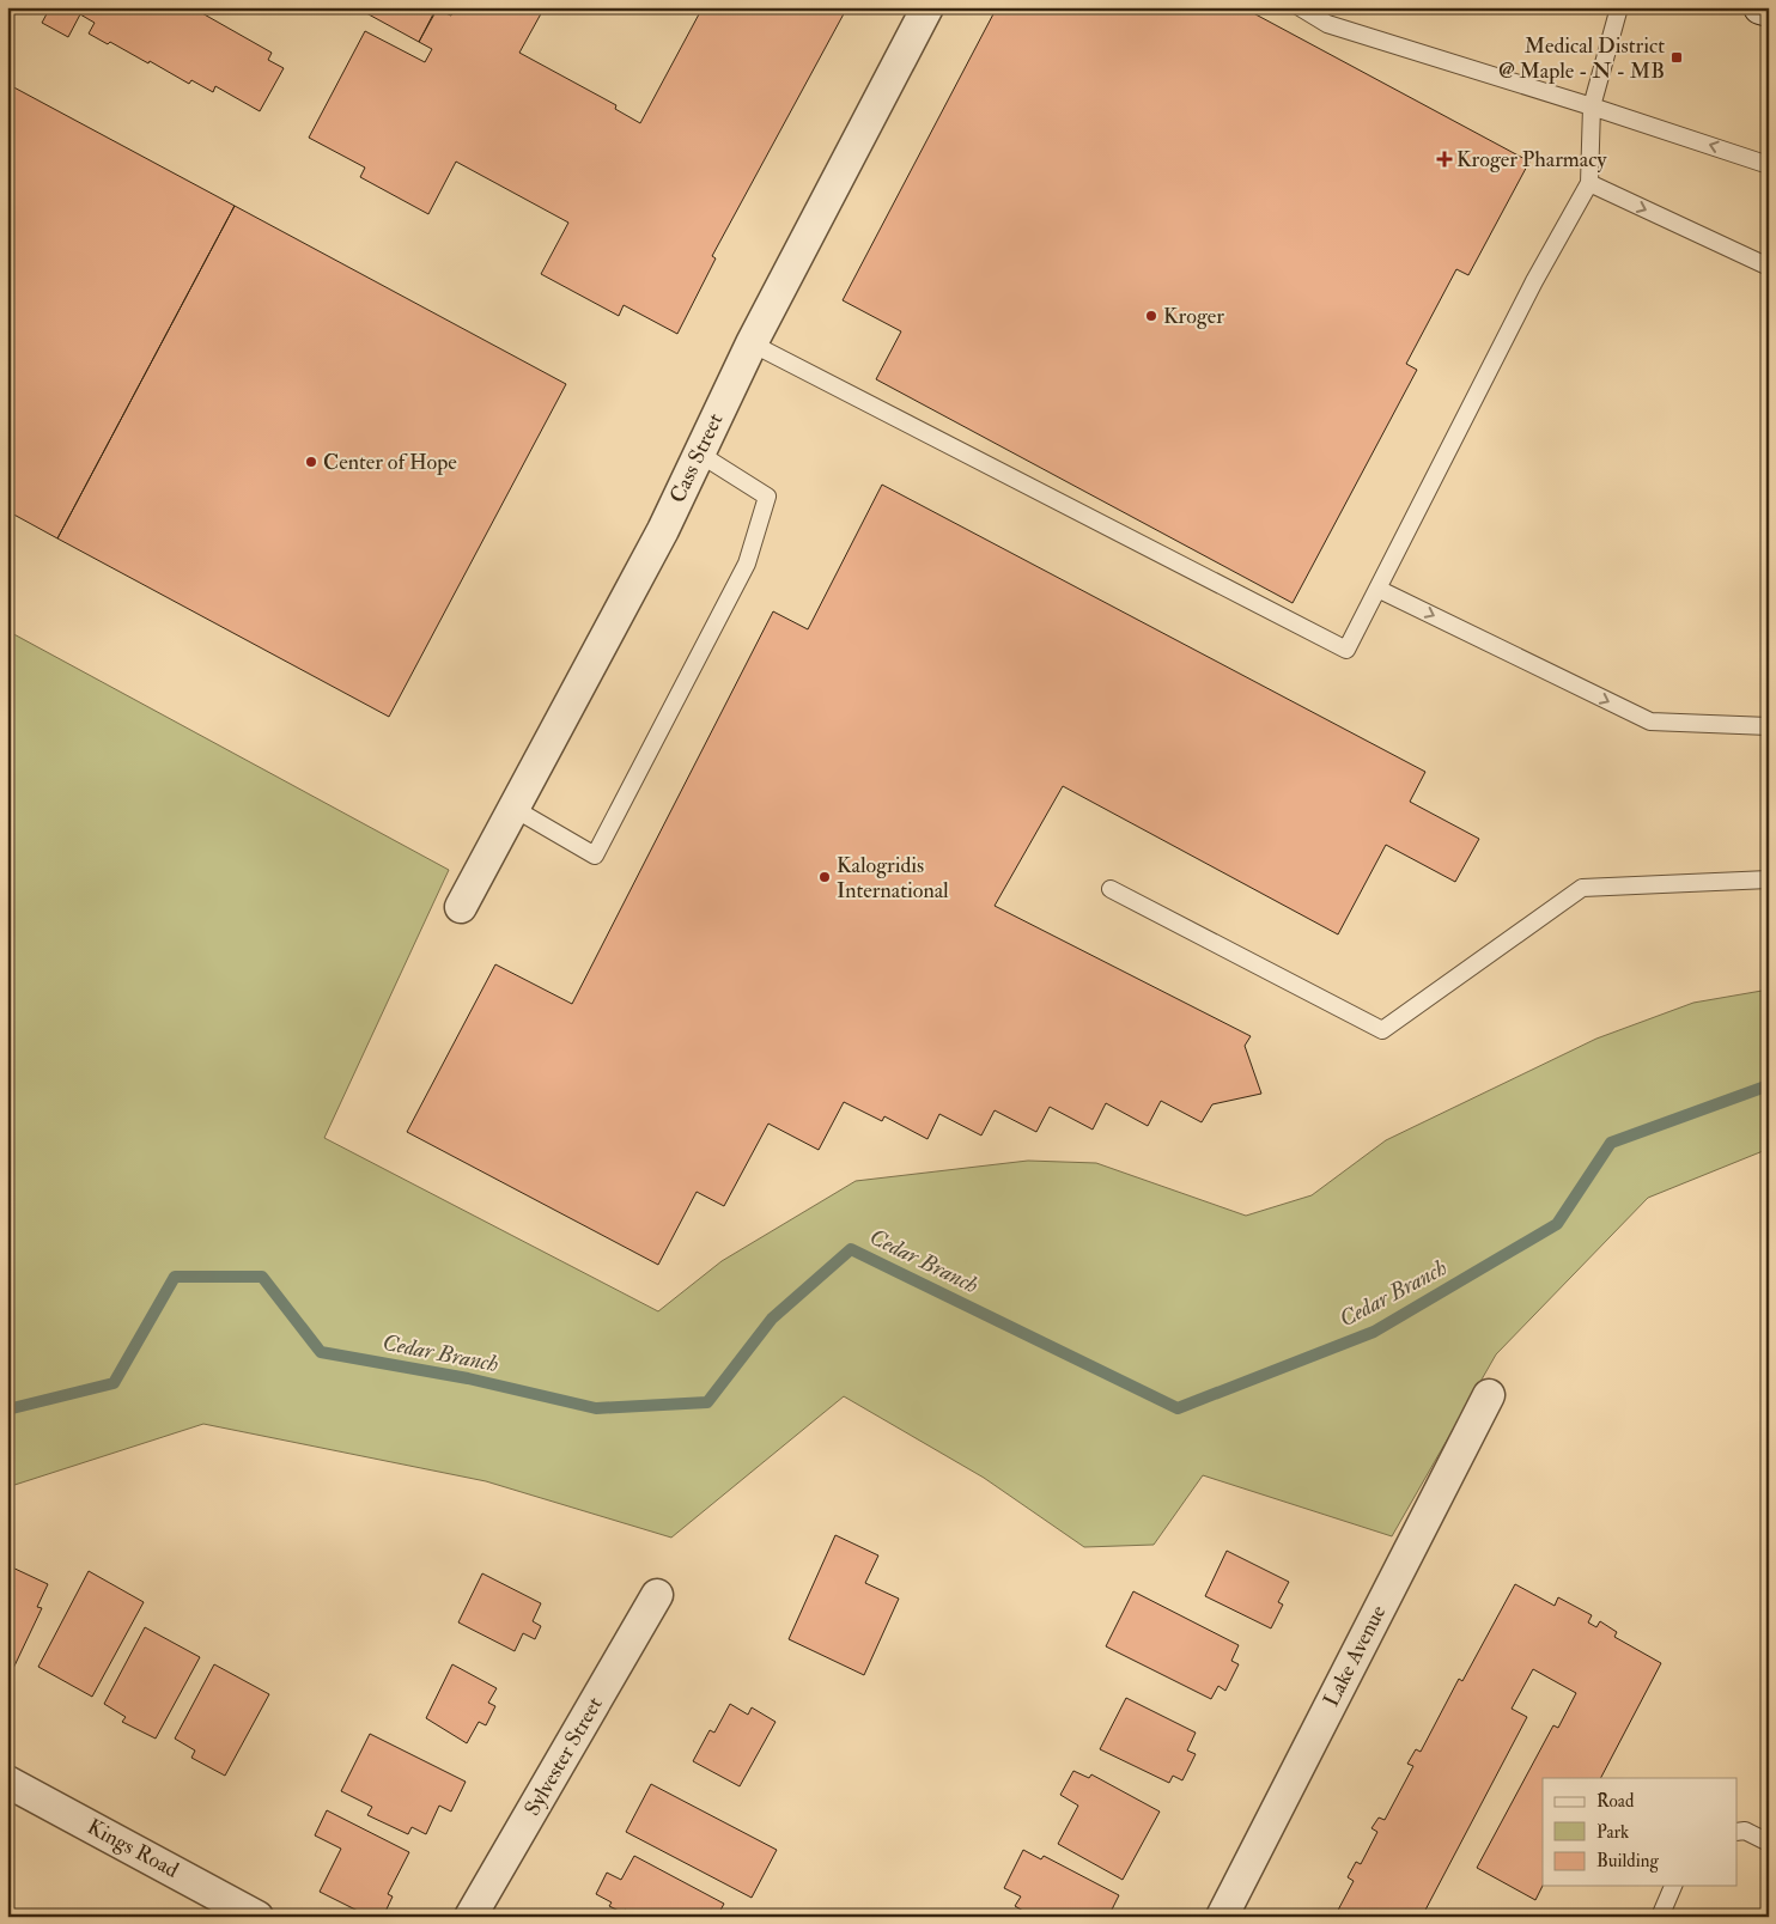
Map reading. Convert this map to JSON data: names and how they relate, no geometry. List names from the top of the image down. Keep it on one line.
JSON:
{"streets":{"street":["Cass Street","Lake Avenue","Sylvester Street","Kings Road"]},"water":["Cedar Branch"],"places":{"transit":["Medical District @ Maple - N - MB"],"health":["Kroger Pharmacy"],"other":["Kroger","Center of Hope","Kalogridis International"]},"legend":["Road","Park","Building"]}
